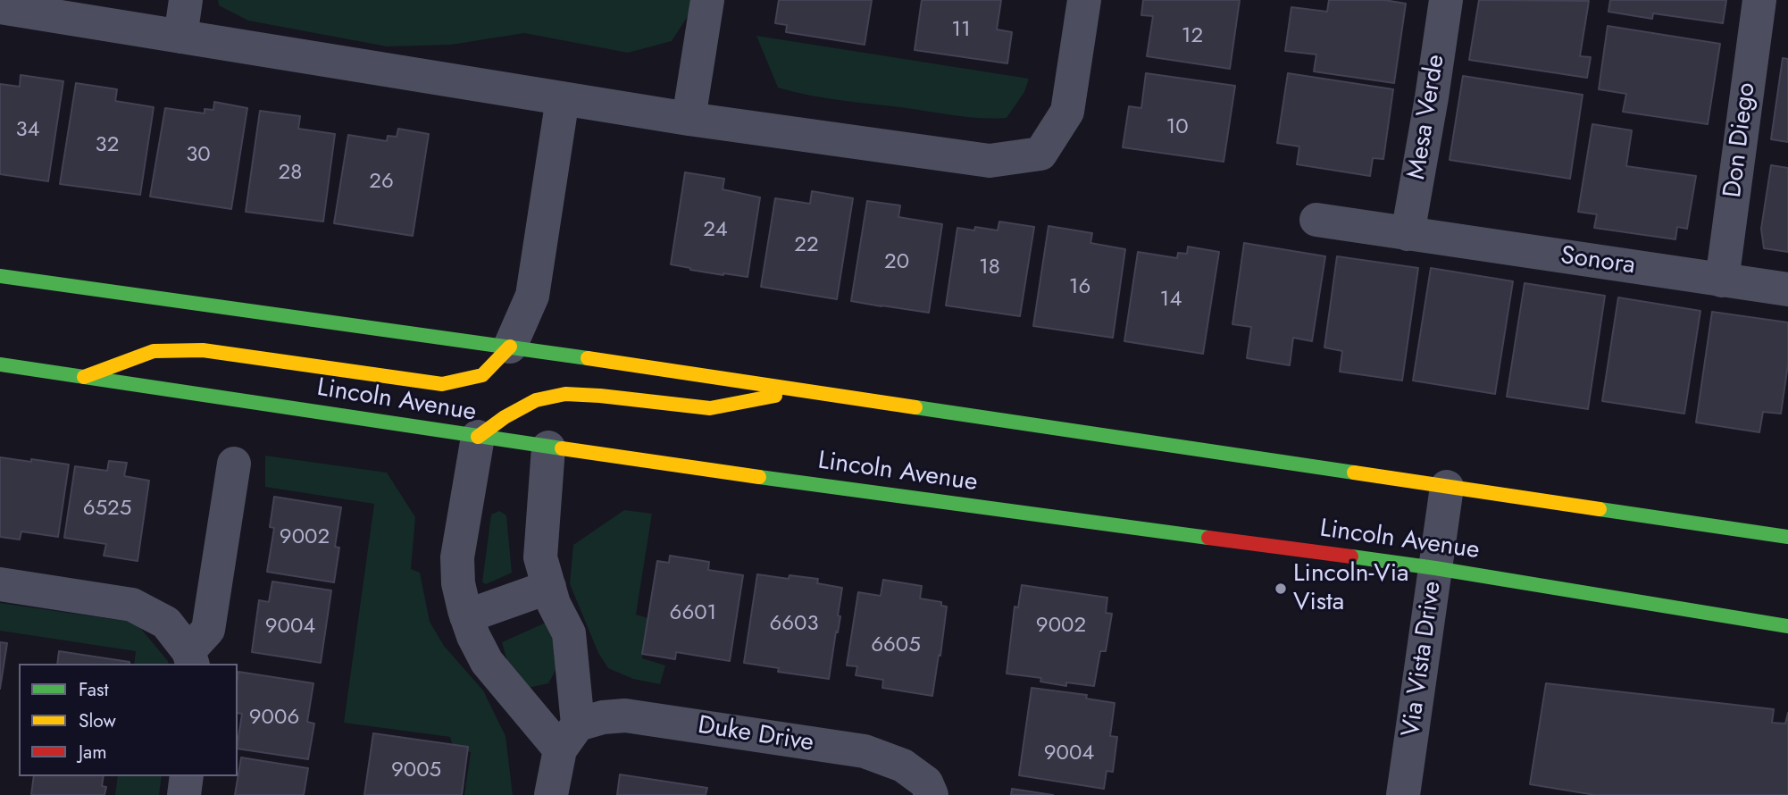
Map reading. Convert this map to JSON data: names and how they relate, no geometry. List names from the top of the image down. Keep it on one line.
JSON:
{"streets":{"main road":["Lincoln Avenue"],"street":["Mesa Verde","Don Diego","Sonora","Via Vista Drive","Duke Drive"]},"crossings":[["Mesa Verde","Sonora"],["Don Diego","Sonora"],["Lincoln Avenue","Via Vista Drive"]],"places":["Lincoln-Via Vista"],"house_numbers":["11","12","10","34","32","30","28","26","24","22","20","18","16","14","6525","9002","6601","6603","9002","9004","6605","9006","9004","9005"],"legend":["Fast","Slow","Jam"]}
